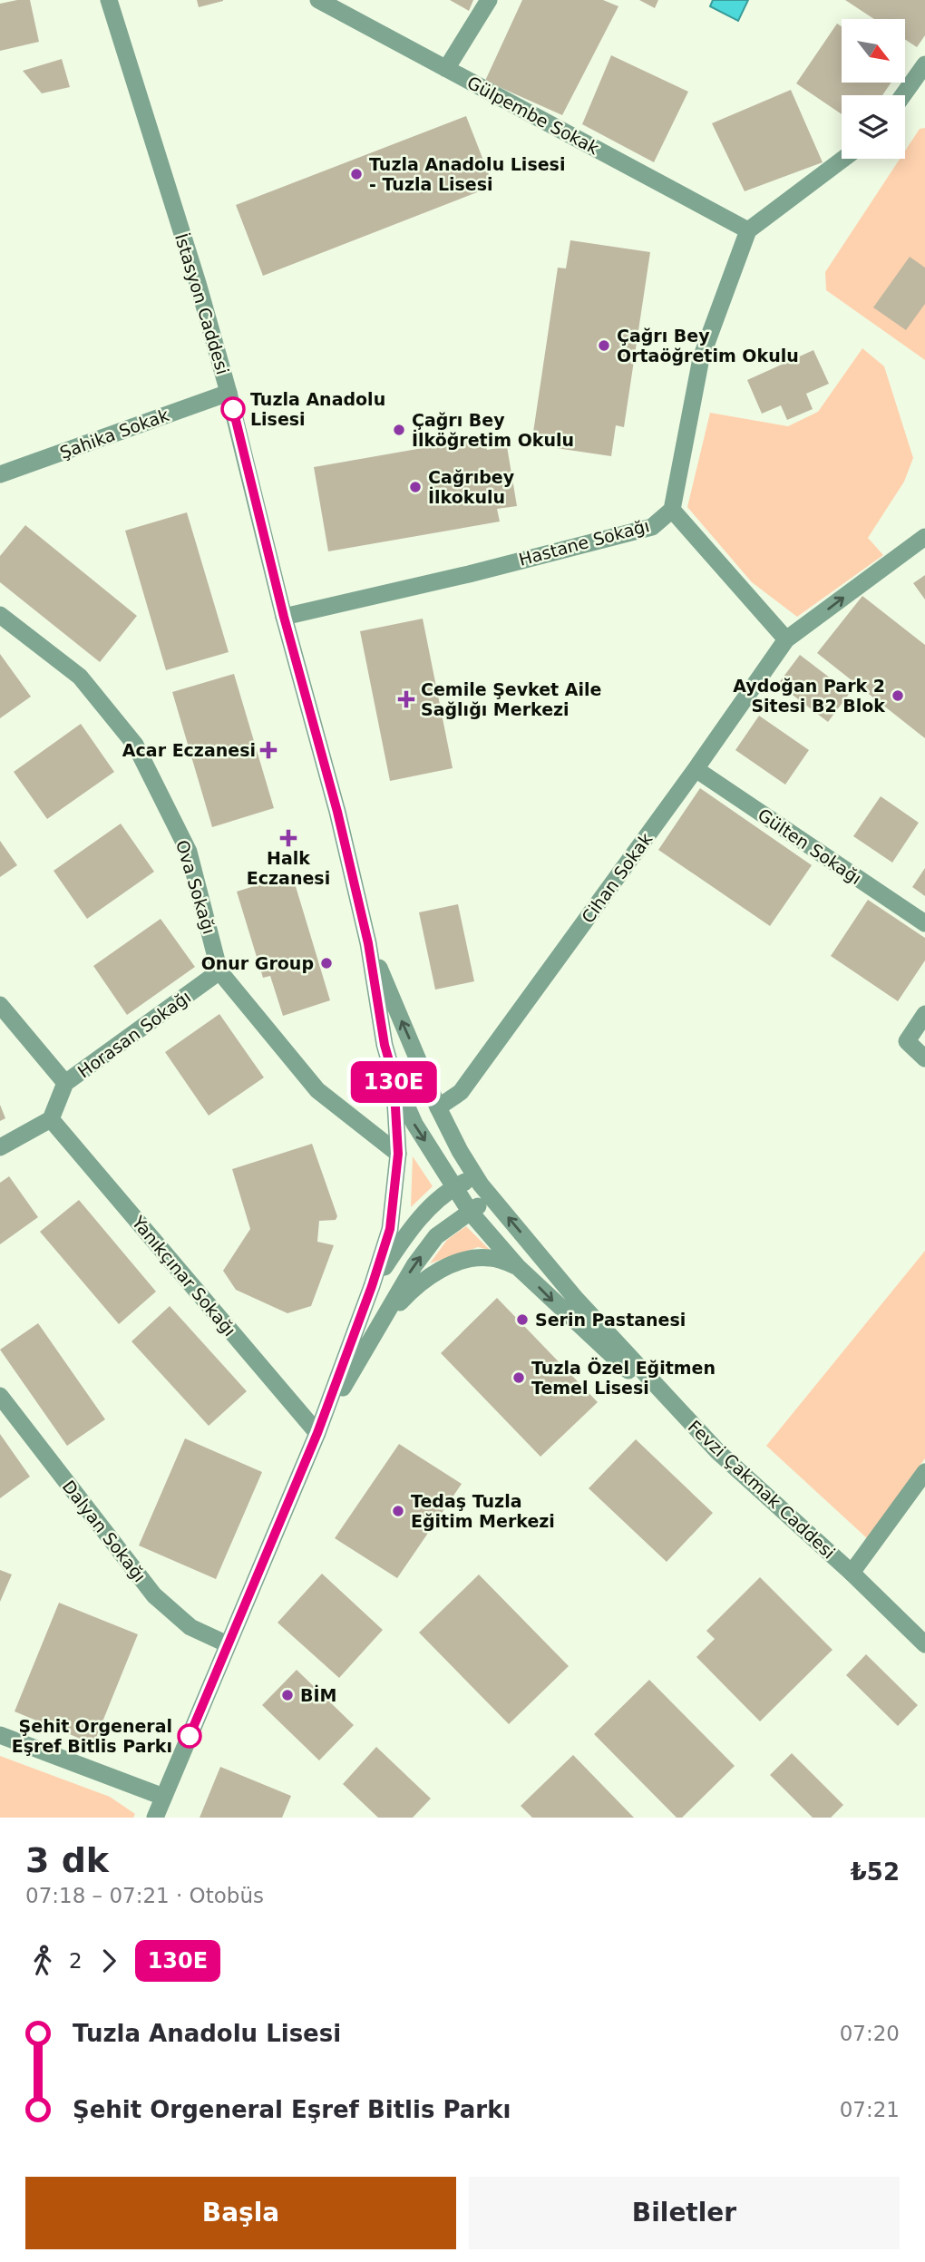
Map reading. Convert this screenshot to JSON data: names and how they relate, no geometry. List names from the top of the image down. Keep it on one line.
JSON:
{"streets":{"street":["Gülpembe Sokak","İstasyon Caddesi","Şahika Sokak","Hastane Sokağı","Gülten Sokağı","Cihan Sokak","Ova Sokağı","Horasan Sokağı","Yanıkçınar Sokağı","Fevzi Çakmak Caddesi","Dalyan Sokağı"]},"crossings":[["İstasyon Caddesi","Şahika Sokak"],["İstasyon Caddesi","Hastane Sokağı"],["İstasyon Caddesi","Cihan Sokak"],["İstasyon Caddesi","Ova Sokağı"],["İstasyon Caddesi","Yanıkçınar Sokağı"],["İstasyon Caddesi","Fevzi Çakmak Caddesi"],["İstasyon Caddesi","Dalyan Sokağı"],["Gülten Sokağı","Cihan Sokak"],["Ova Sokağı","Horasan Sokağı"],["Horasan Sokağı","Yanıkçınar Sokağı"]],"places":{"other":["Tuzla Anadolu Lisesi - Tuzla Lisesi","Çağrı Bey Ortaöğretim Okulu","Tuzla Anadolu Lisesi","Çağrı Bey İlköğretim Okulu","Cağrıbey İlkokulu","Aydoğan Park 2 Sitesi B2 Blok","Onur Group","Serin Pastanesi","Tuzla Özel Eğitmen Temel Lisesi","Tedaş Tuzla Eğitim Merkezi","BİM","Şehit Orgeneral Eşref Bitlis Parkı"],"health":["Cemile Şevket Aile Sağlığı Merkezi","Acar Eczanesi","Halk Eczanesi"]},"lines":["bus line 130E"],"north":"bottom right","page":{"on_map":"130E","heading":["3 dk","07:18 – 07:21 · Otobüs","₺52"],"legs":["2","130E"],"list":[{"name":"Tuzla Anadolu Lisesi","value":"07:20"},{"name":"Şehit Orgeneral Eşref Bitlis Parkı","value":"07:21"}],"buttons":["Başla","Biletler"]}}
